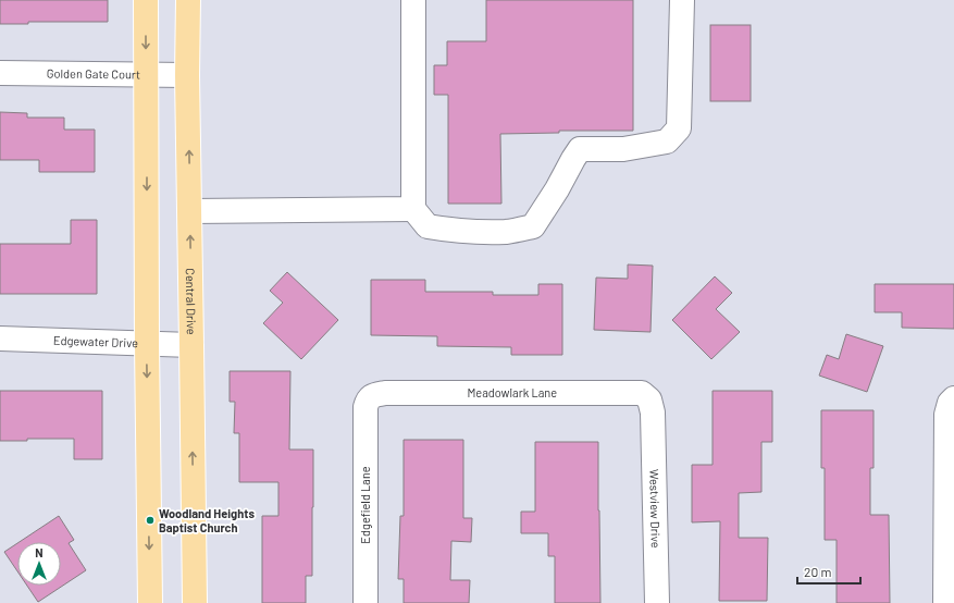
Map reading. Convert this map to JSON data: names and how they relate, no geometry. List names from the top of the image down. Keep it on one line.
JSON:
{"streets":{"main road":["Central Drive"],"street":["Golden Gate Court","Edgewater Drive","Meadowlark Lane","Edgefield Lane","Westview Drive"]},"crossings":[["Golden Gate Court","Central Drive"],["Central Drive","Edgewater Drive"],["Meadowlark Lane","Edgefield Lane"],["Meadowlark Lane","Westview Drive"]],"places":["Woodland Heights Baptist Church"],"scale_bar":"20 m","north":"top"}
